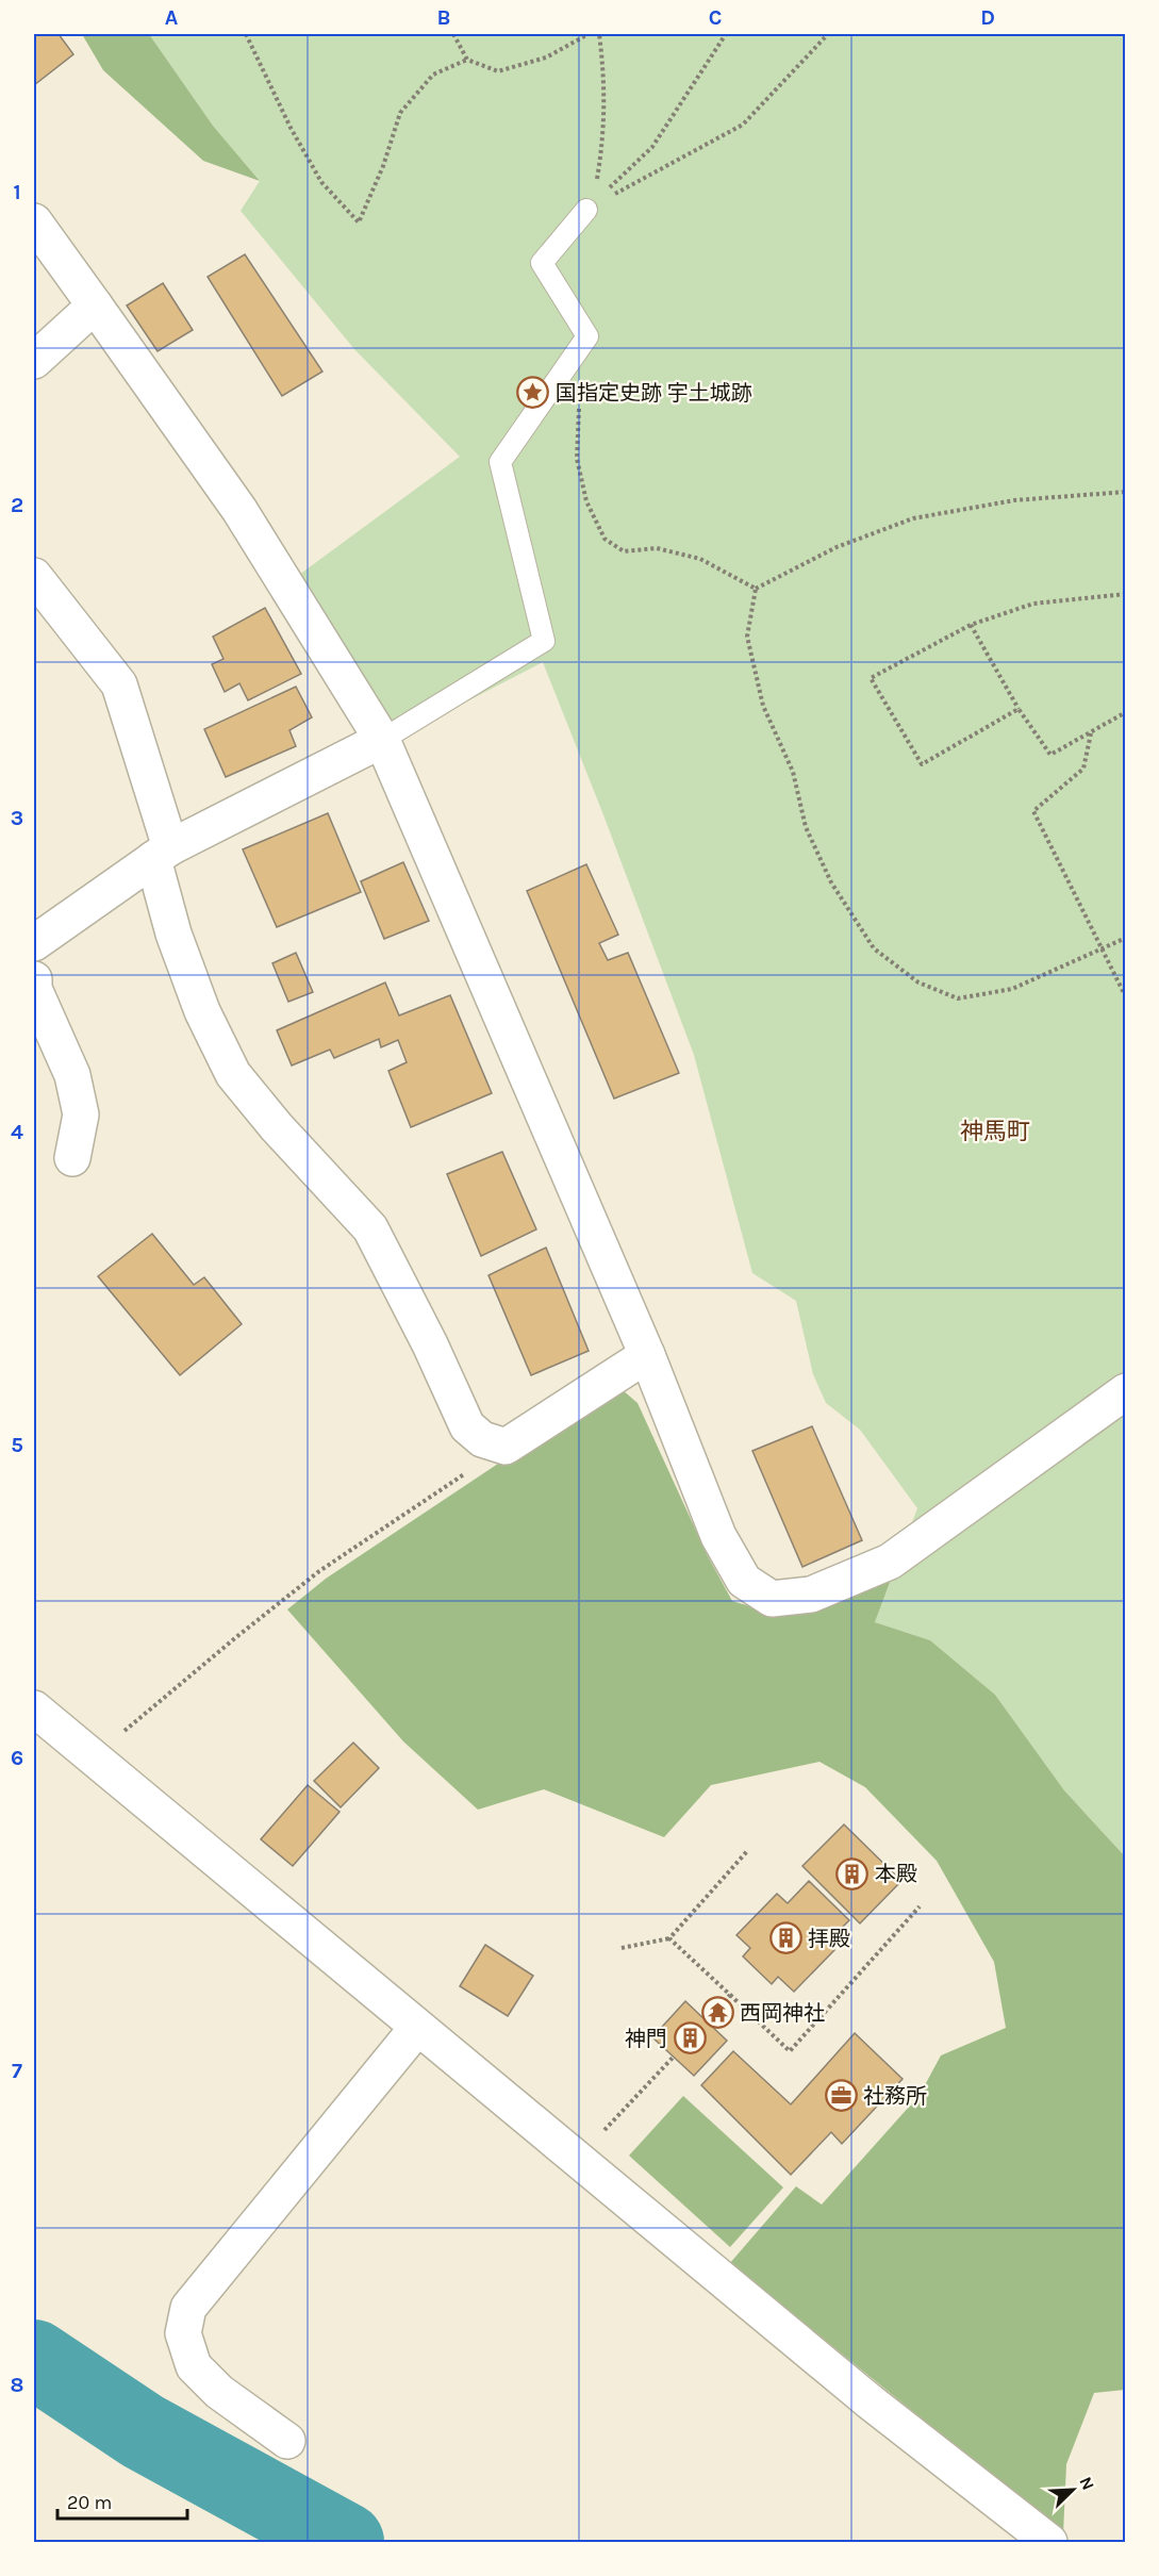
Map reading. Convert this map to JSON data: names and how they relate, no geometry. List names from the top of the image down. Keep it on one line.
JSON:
{"districts":["神馬町"],"places":{"place":["国指定史跡 宇土城跡"],"building":["本殿","拝殿","神門"],"temple":["西岡神社"],"office":["社務所"]},"scale_bar":"20 m","north":"top right","grid":{"columns":["A","B","C","D"],"rows":["1","2","3","4","5","6","7","8"]}}
